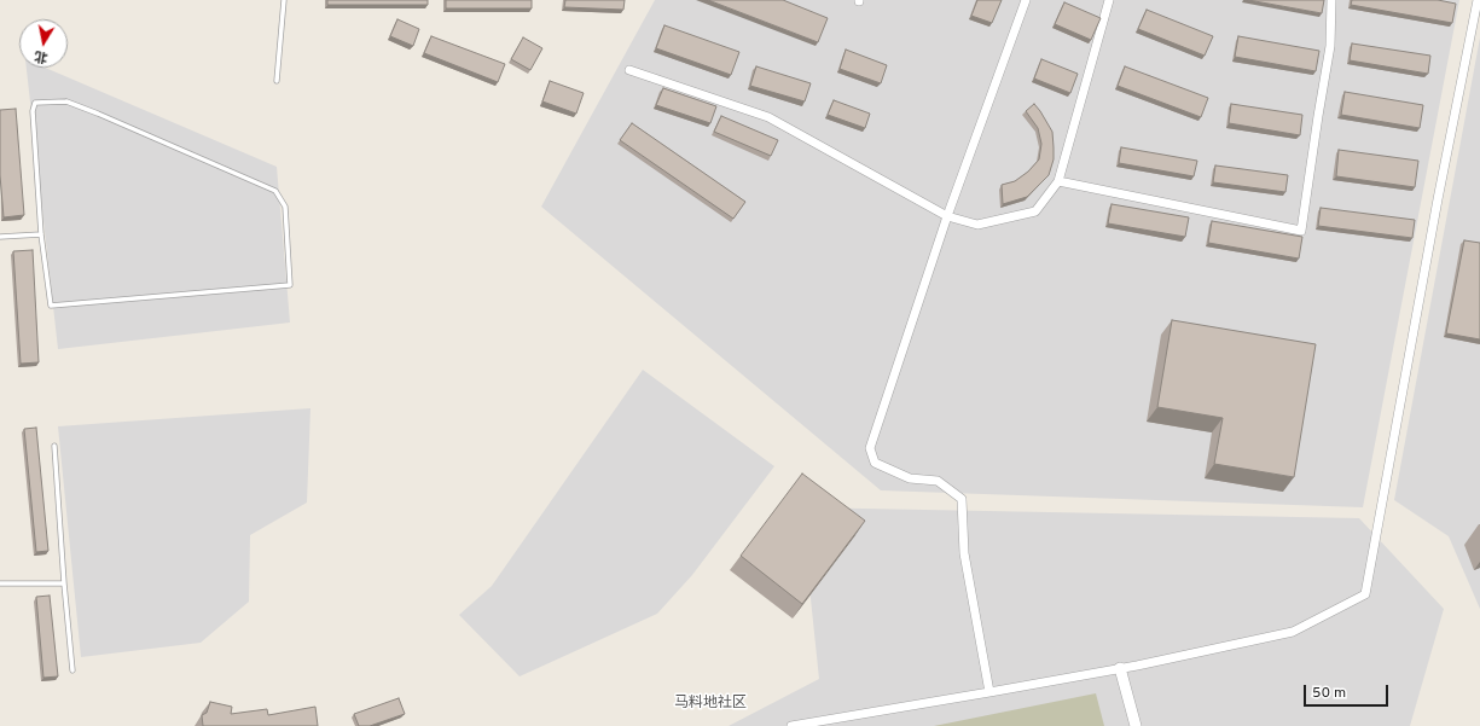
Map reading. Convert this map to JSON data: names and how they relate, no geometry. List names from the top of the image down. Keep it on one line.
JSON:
{"districts":["马料地社区"],"scale_bar":"50 m","north":"bottom"}
